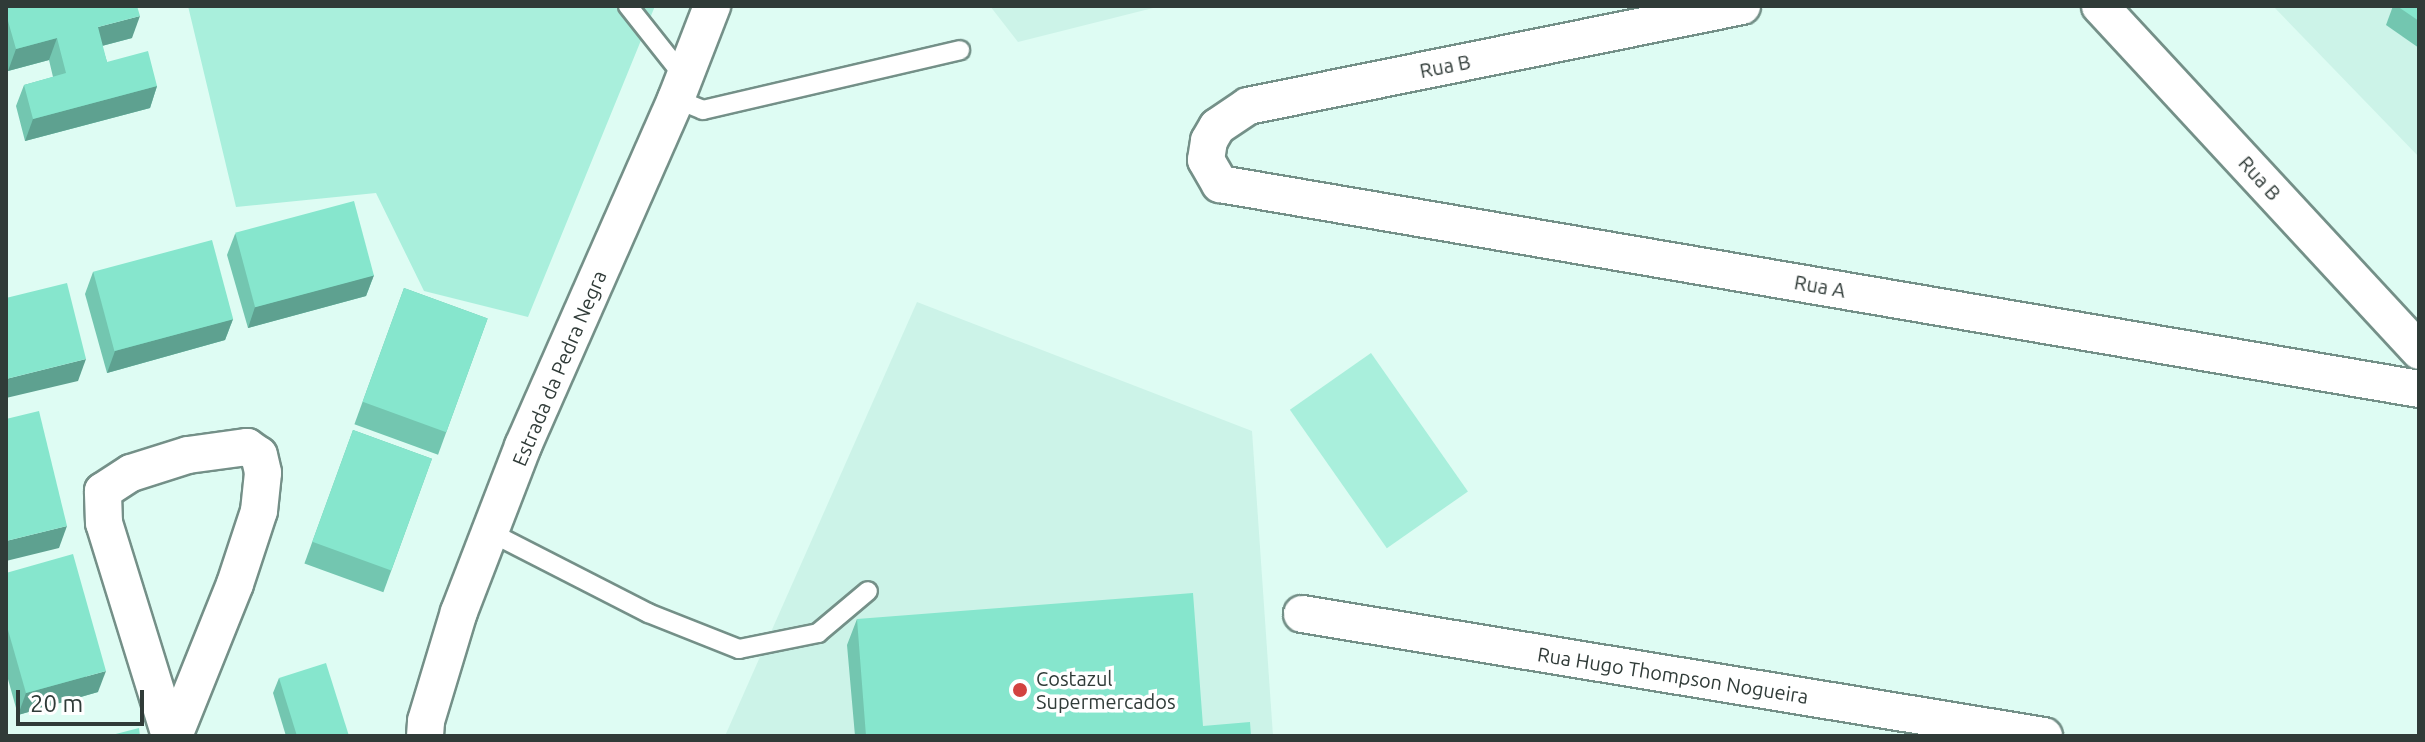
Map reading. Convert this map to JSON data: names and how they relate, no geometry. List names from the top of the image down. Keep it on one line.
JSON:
{"streets":{"street":["Rua B","Rua A","Estrada da Pedra Negra","Rua Hugo Thompson Nogueira"]},"crossings":[["Rua B","Rua A"]],"places":["Costazul Supermercados"],"scale_bar":"20 m"}
